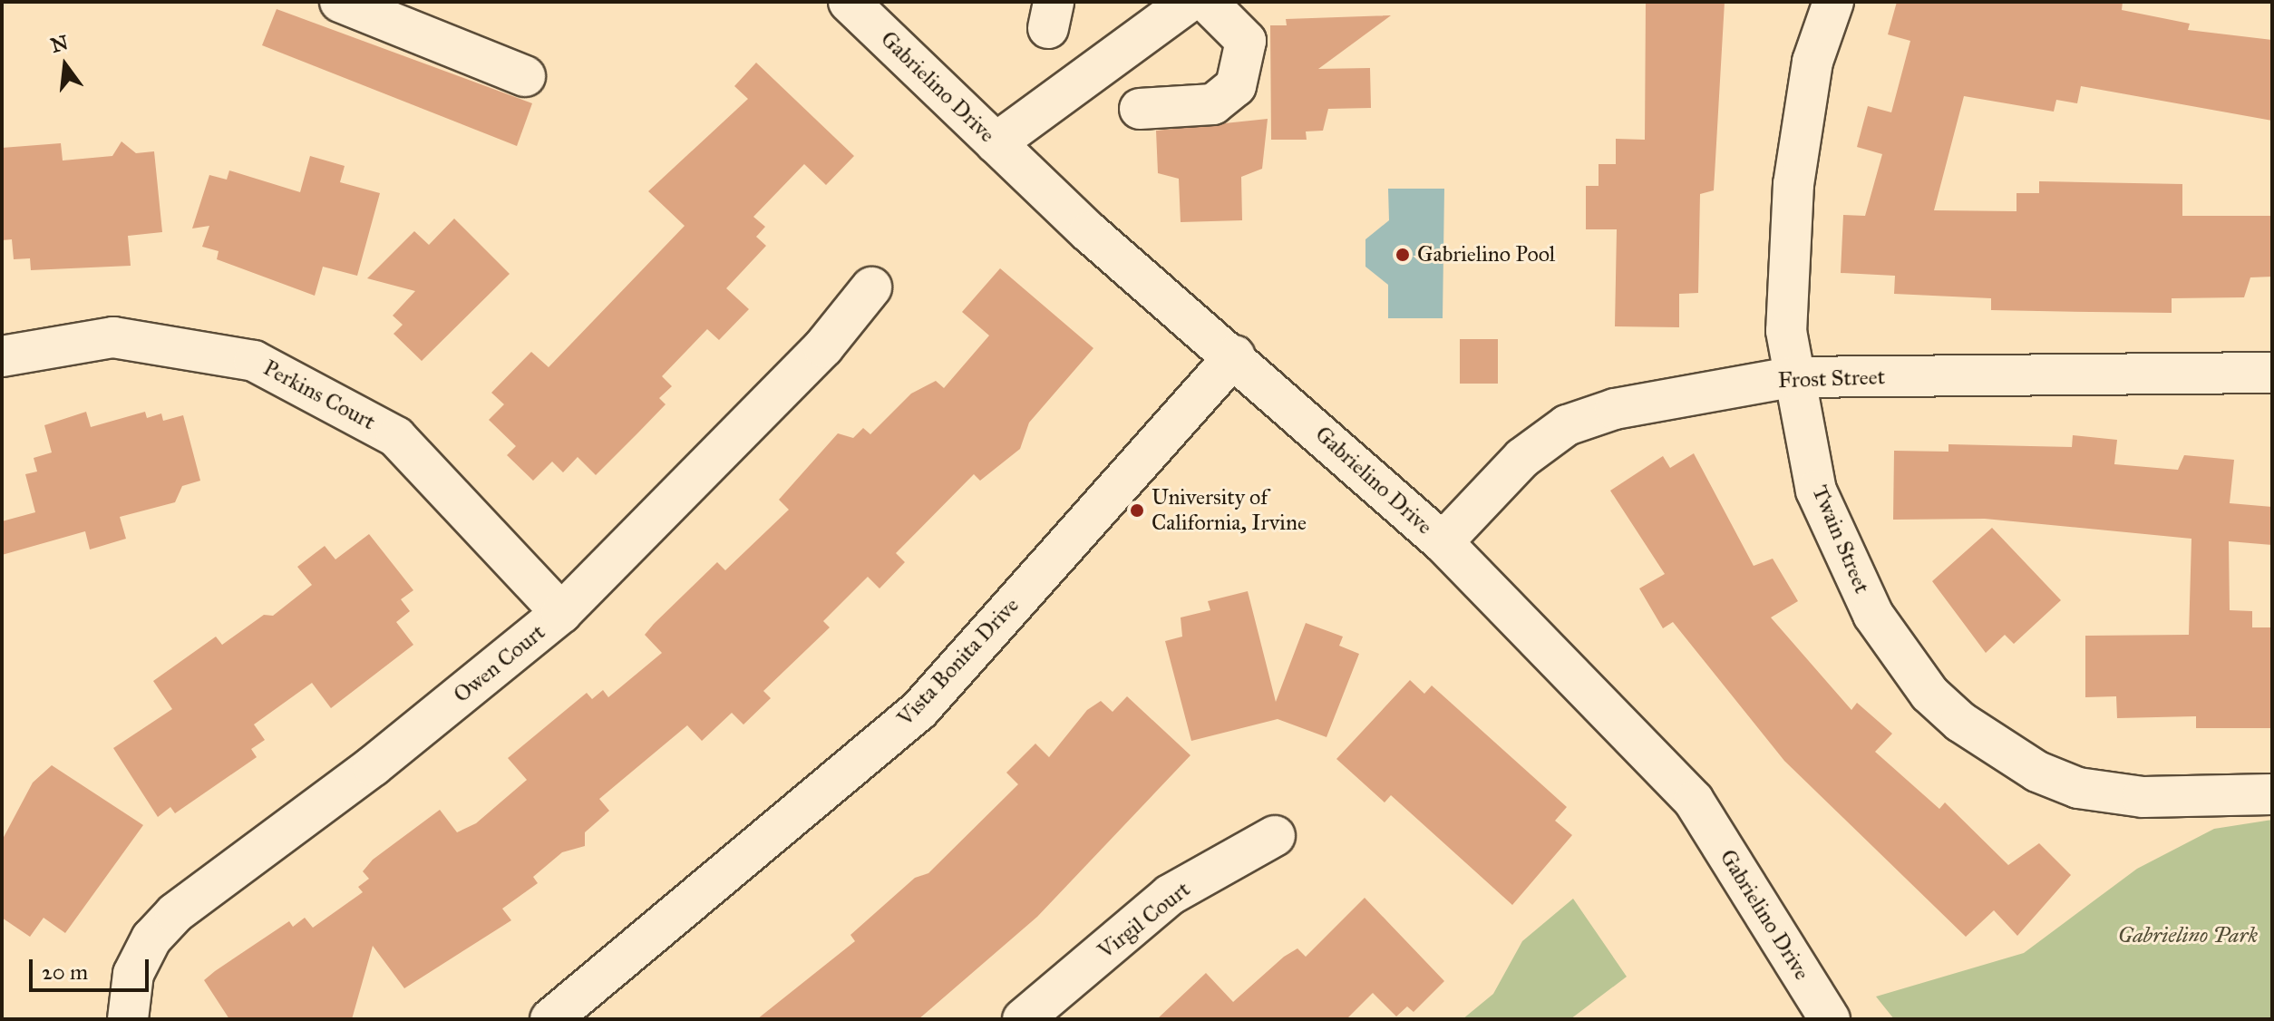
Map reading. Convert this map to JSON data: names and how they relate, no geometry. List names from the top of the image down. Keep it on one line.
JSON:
{"streets":{"street":["Gabrielino Drive","Frost Street","Perkins Court","Twain Street","Vista Bonita Drive","Owen Court","Virgil Court"]},"crossings":[["Gabrielino Drive","Frost Street"],["Gabrielino Drive","Vista Bonita Drive"],["Frost Street","Twain Street"],["Perkins Court","Owen Court"]],"parks":["Gabrielino Park"],"places":["Gabrielino Pool","University of California, Irvine"],"scale_bar":"20 m","north":"top"}
